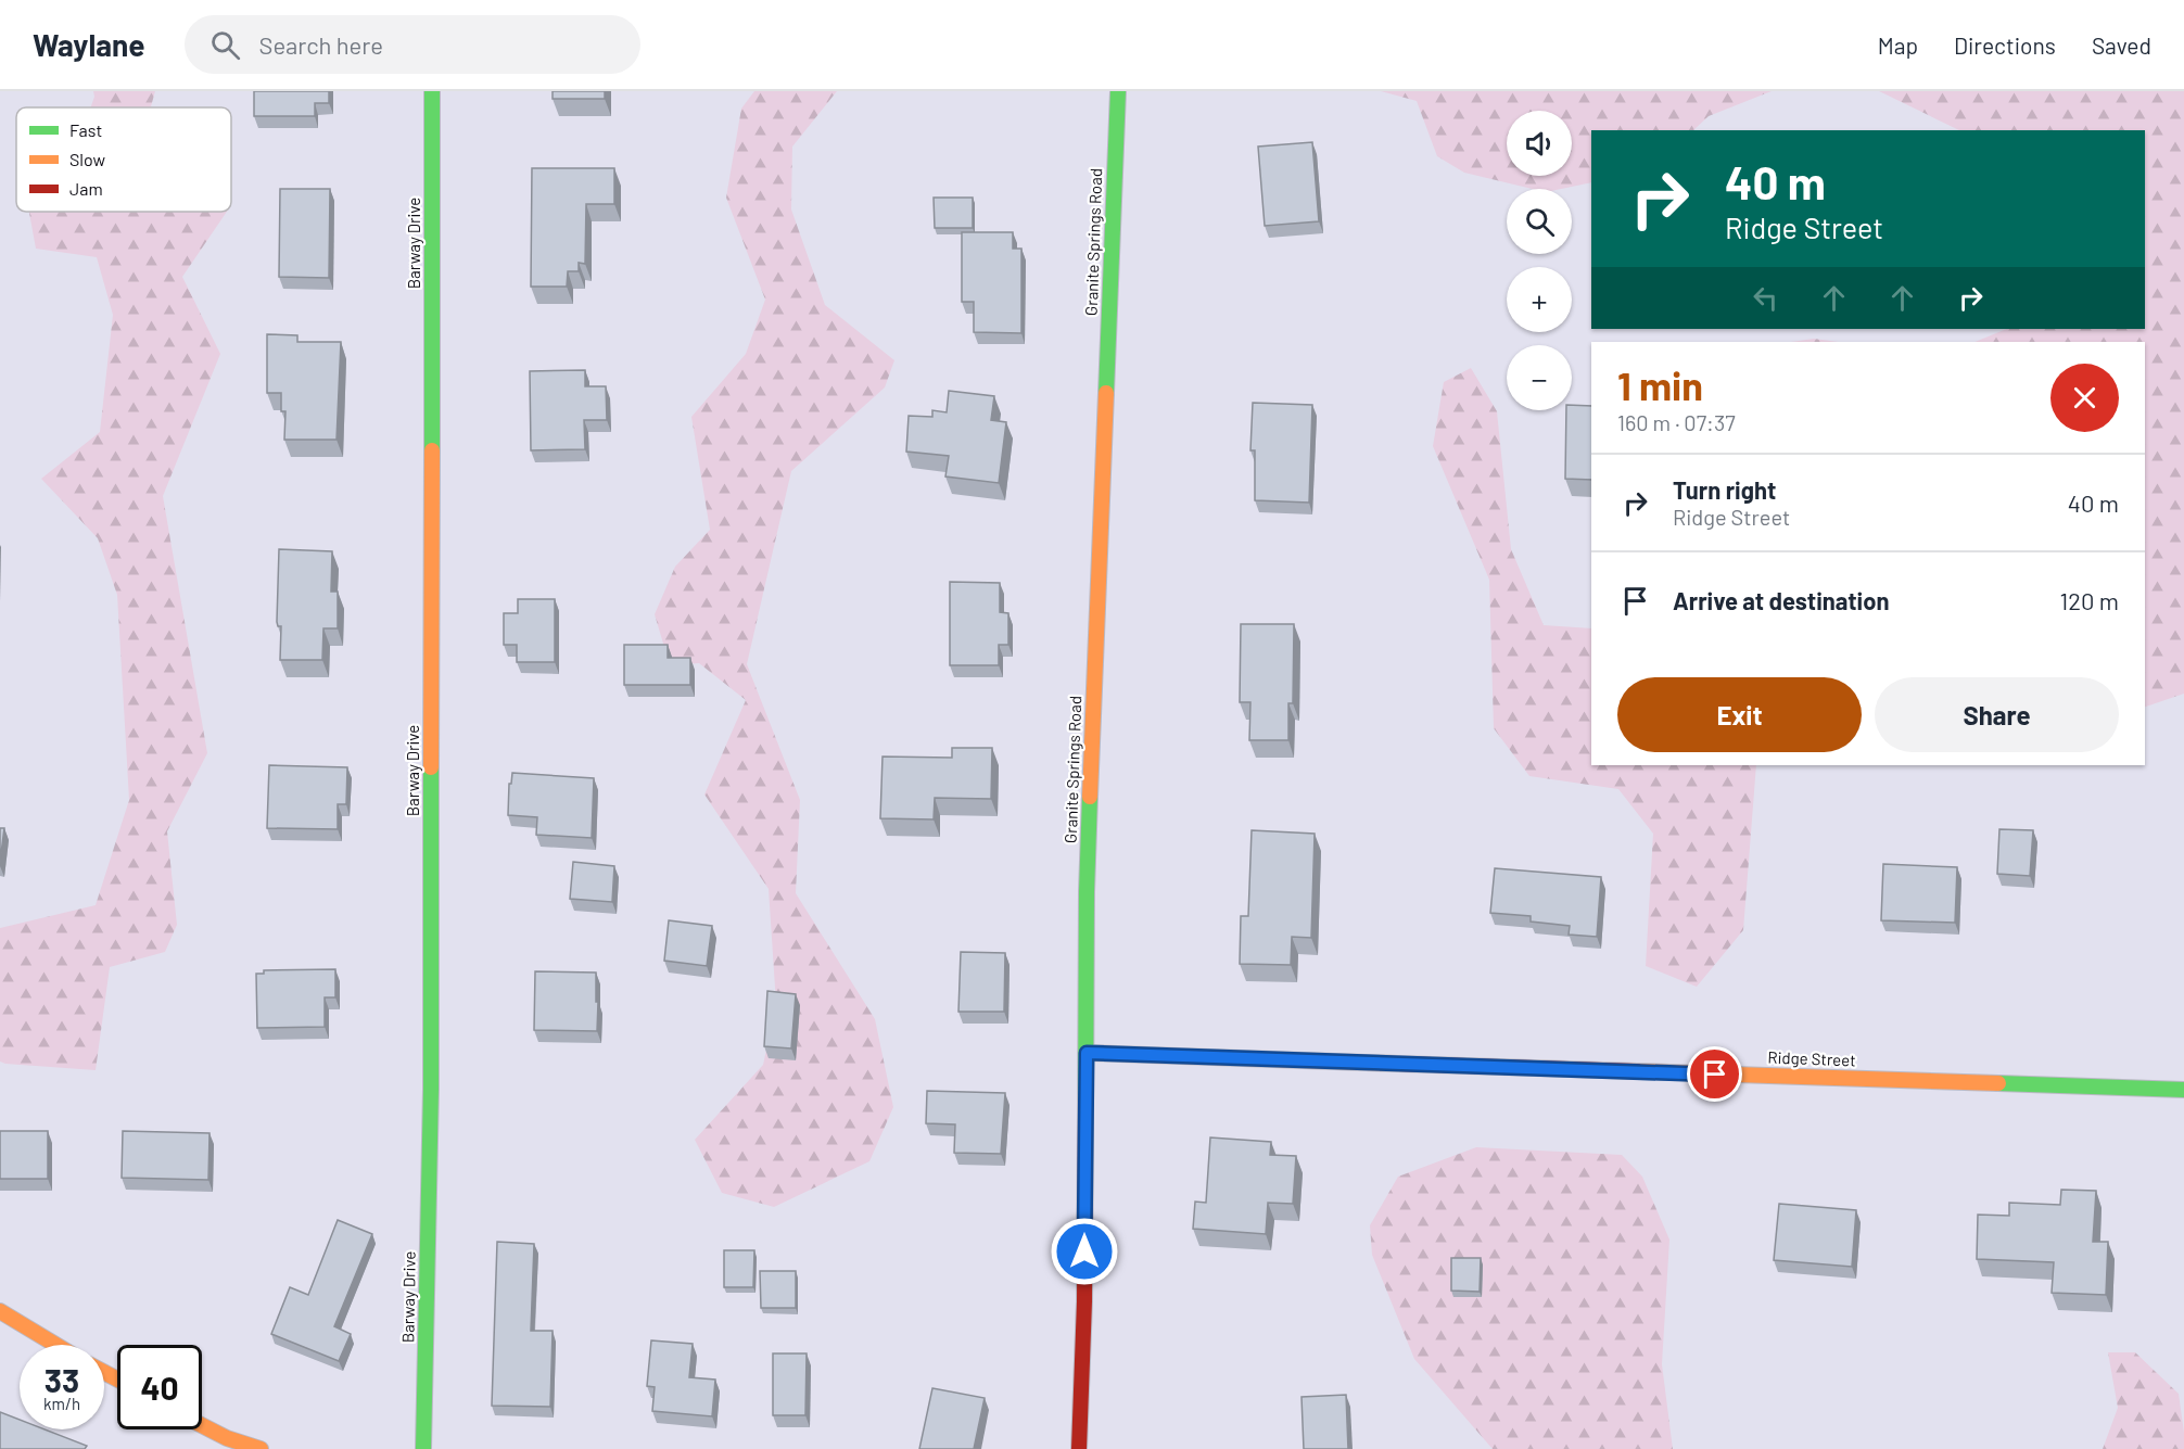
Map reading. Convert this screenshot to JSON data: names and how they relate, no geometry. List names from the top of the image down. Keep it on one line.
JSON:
{"streets":{"street":["Granite Springs Road","Barway Drive","Ridge Street"]},"crossings":[["Granite Springs Road","Ridge Street"]],"legend":["Fast","Slow","Jam"],"page":{"header":"Waylane","search":"Search here","nav":["Map","Directions","Saved"],"map_buttons":["+","−"],"turn":["40 m","Ridge Street"],"heading":["1 min","160 m · 07:37"],"list":[{"name":"Turn right","note":"Ridge Street","value":"40 m"},{"name":"Arrive at destination","value":"120 m"}],"buttons":["Exit","Share"],"speed":"33 km/h","limit":"40"}}
